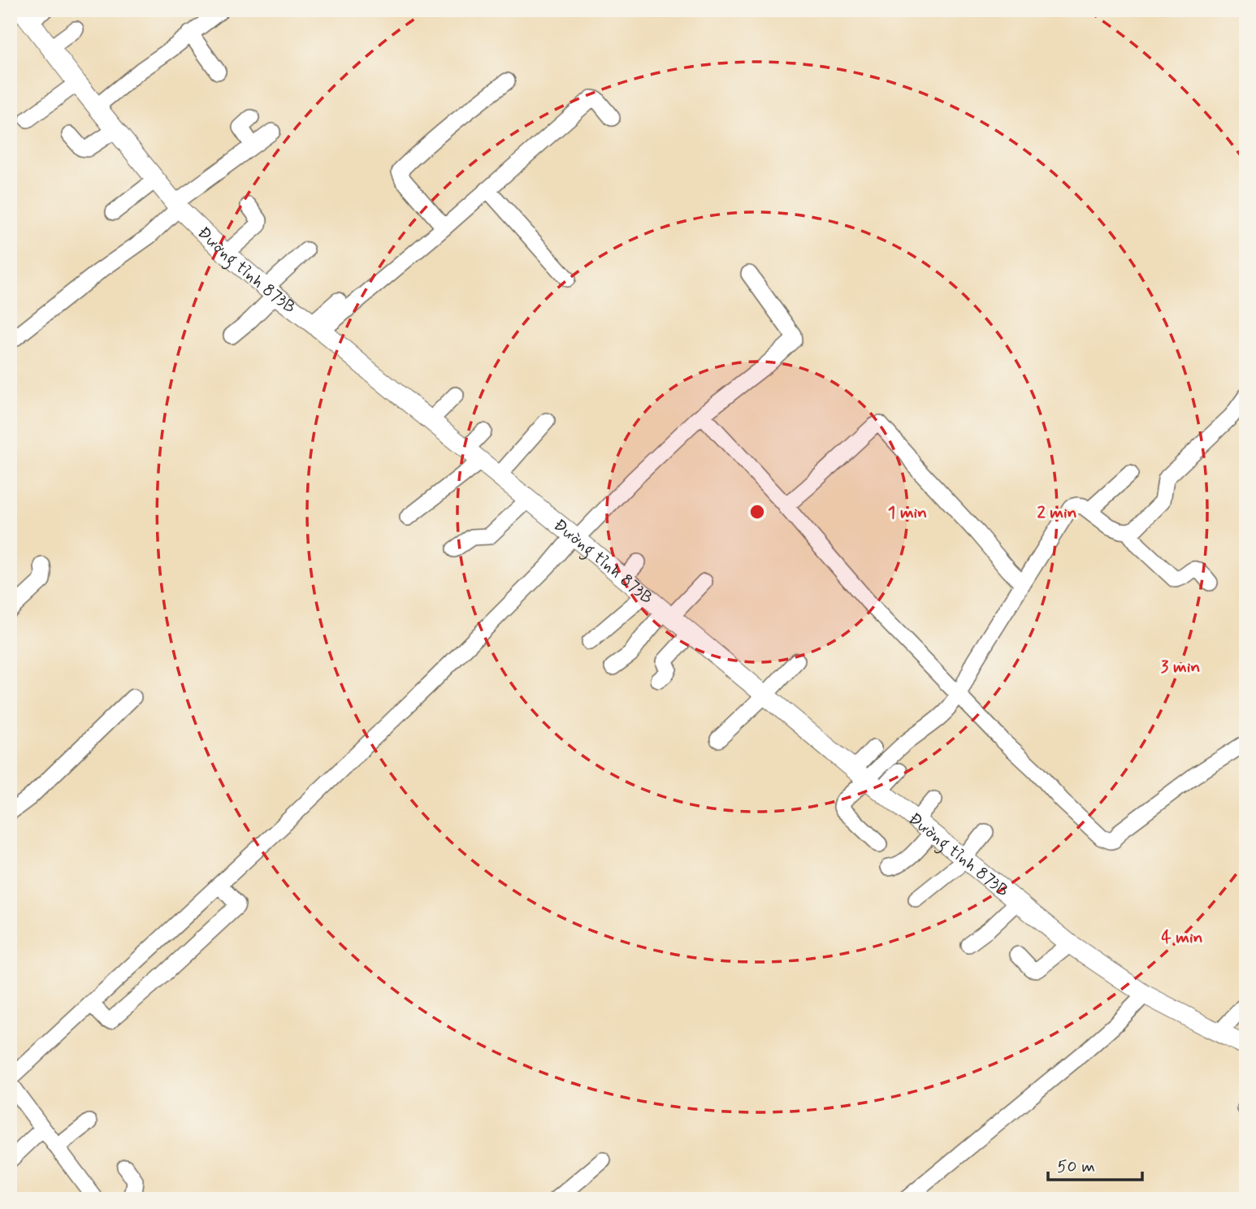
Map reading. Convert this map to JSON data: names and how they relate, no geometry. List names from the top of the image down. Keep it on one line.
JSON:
{"streets":{"main road":["Đường tỉnh 873B"]},"scale_bar":"50 m","rings":["1 min","2 min","3 min","4 min"]}
